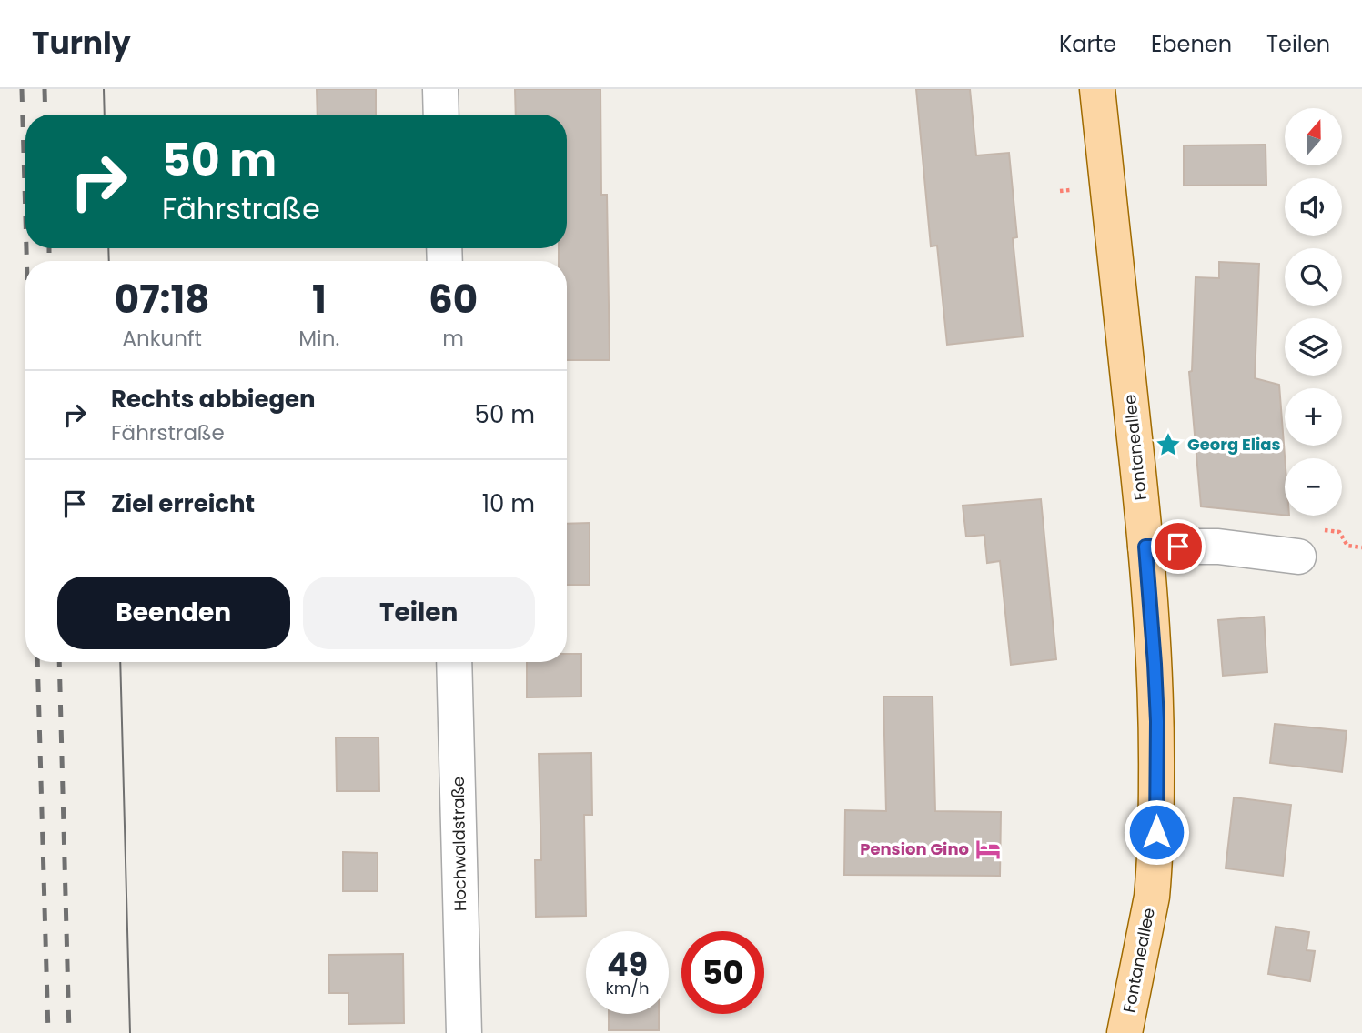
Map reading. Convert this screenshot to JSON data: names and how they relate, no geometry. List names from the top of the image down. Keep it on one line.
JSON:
{"streets":{"main road":["Fontaneallee"],"street":["Hochwaldstraße"]},"places":{"place":["Georg Elias"],"hotel":["Pension Gino"]},"north":"top","page":{"header":"Turnly","nav":["Karte","Ebenen","Teilen"],"map_buttons":["+","−"],"turn":["50 m","Fährstraße"],"eta":["07:18","Ankunft","1","Min.","60","m"],"list":[{"name":"Rechts abbiegen","note":"Fährstraße","value":"50 m"},{"name":"Ziel erreicht","value":"10 m"}],"buttons":["Beenden","Teilen"],"speed":"49 km/h","limit":"50"}}
